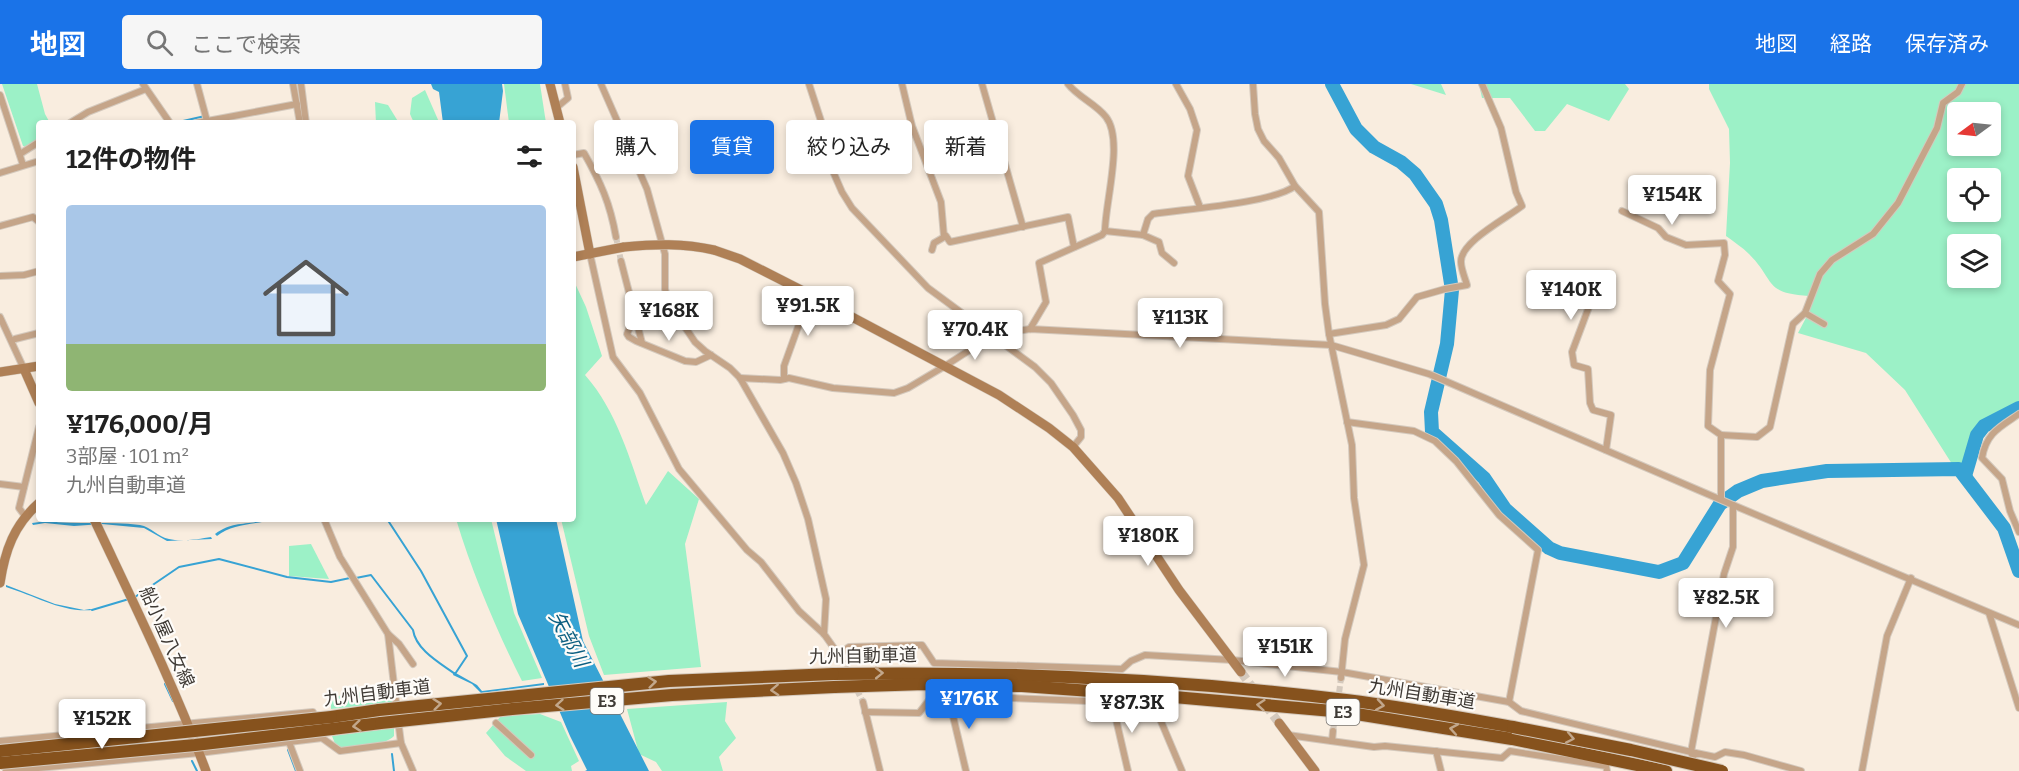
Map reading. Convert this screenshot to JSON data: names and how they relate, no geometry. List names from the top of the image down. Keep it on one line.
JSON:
{"streets":{"highway":["九州自動車道","E3"],"main road":["船小屋八女線"]},"water":["矢部川"],"north":"left","page":{"header":"地図","search":"ここで検索","nav":["地図","経路","保存済み"],"chip":["購入","賃貸","絞り込み","新着"],"heading":"12件の物件","price":["¥154K","¥140K","¥91.5K","¥168K","¥113K","¥70.4K","¥180K","¥82.5K","¥151K","¥176K","¥87.3K","¥152K"],"list":[{"name":"¥176,000/月","note":"3部屋 · 101 m² · 九州自動車道"}]}}
